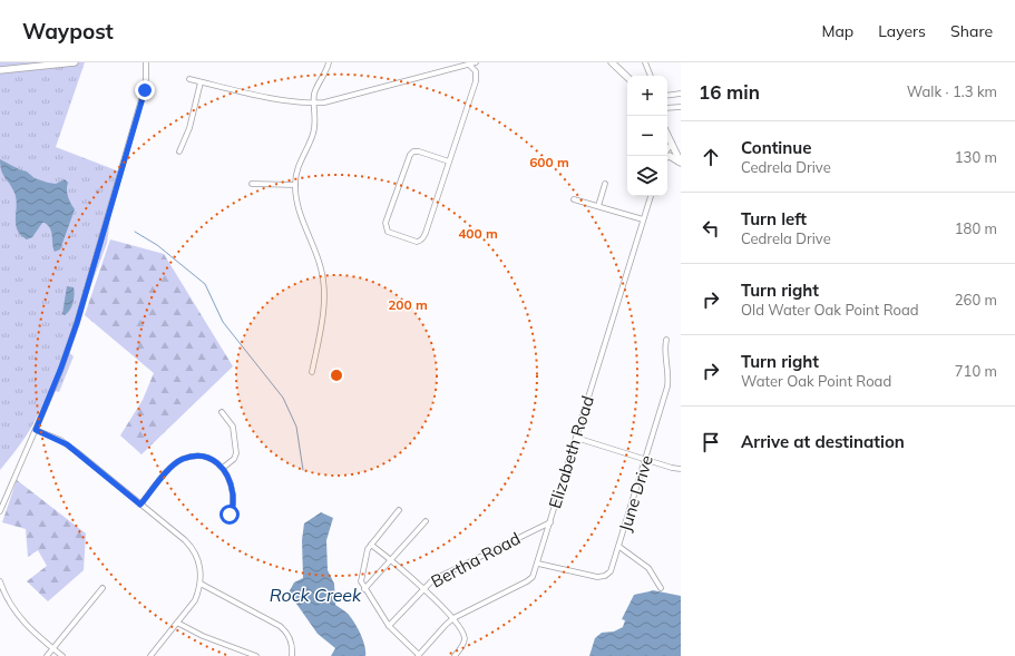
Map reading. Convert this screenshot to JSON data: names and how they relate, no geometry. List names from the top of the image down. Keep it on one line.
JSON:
{"streets":{"street":["Elizabeth Road","June Drive","Bertha Road"]},"crossings":[["Elizabeth Road","June Drive"],["Elizabeth Road","Bertha Road"]],"water":["Rock Creek"],"page":{"header":"Waypost","nav":["Map","Layers","Share"],"heading":["16 min","Walk · 1.3 km"],"map_buttons":["+","−"],"list":[["Continue","Cedrela Drive","130 m"],["Turn left","Cedrela Drive","180 m"],["Turn right","Old Water Oak Point Road","260 m"],["Turn right","Water Oak Point Road","710 m"],"Arrive at destination"]},"rings":["600 m","400 m","200 m"]}
